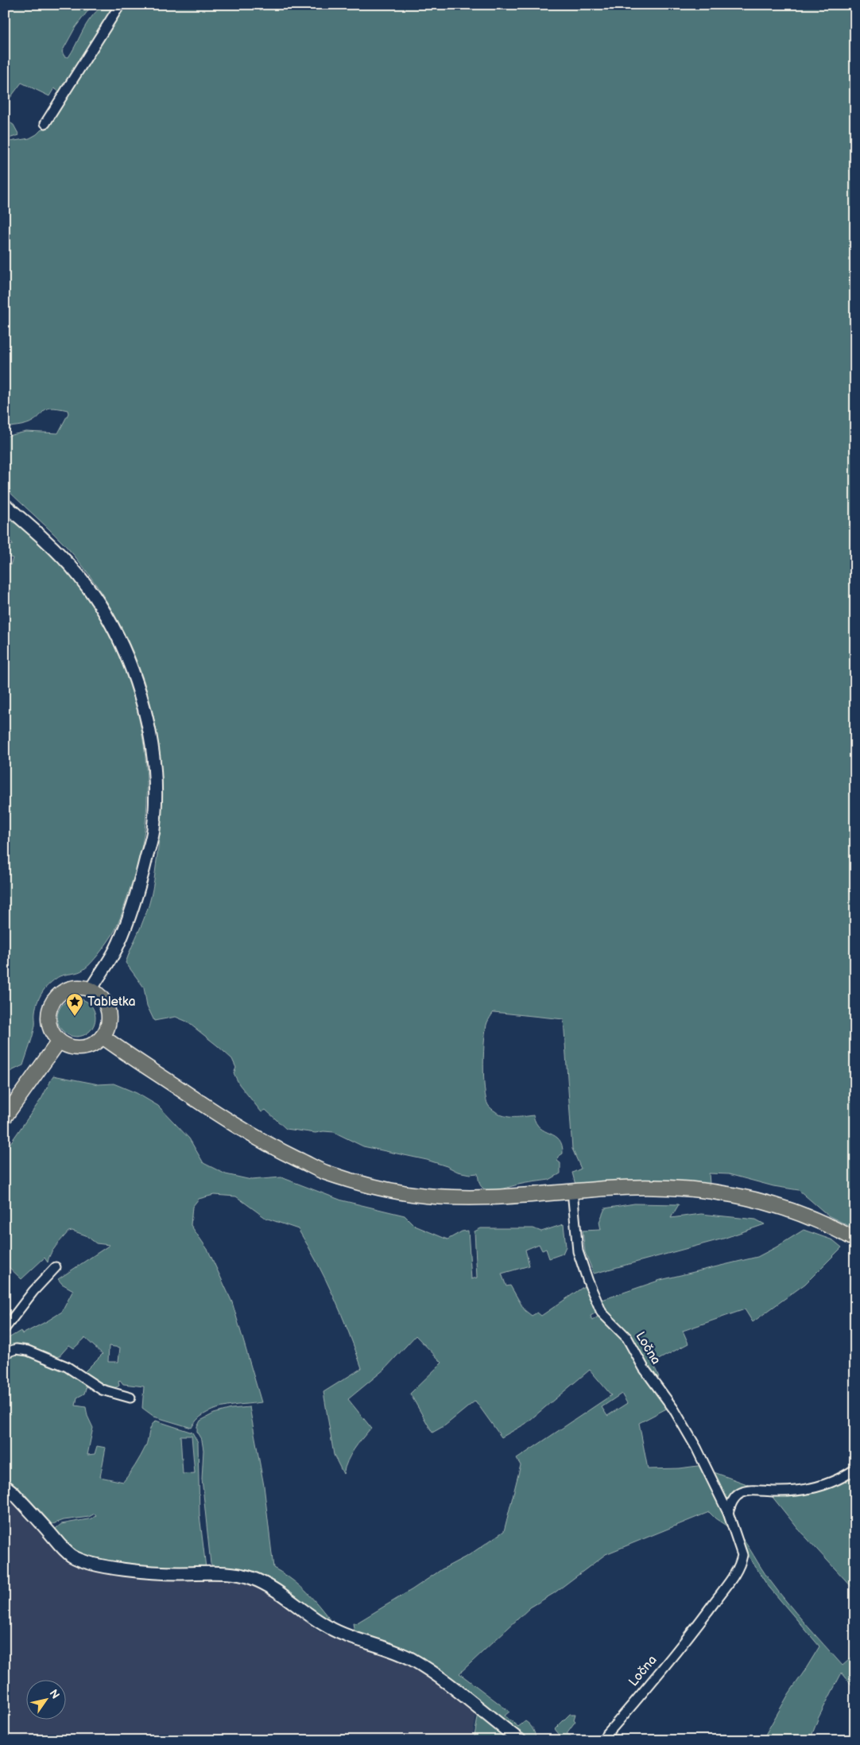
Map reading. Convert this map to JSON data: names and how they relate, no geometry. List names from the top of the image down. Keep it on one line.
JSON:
{"streets":{"street":["Ločna"]},"places":{"place":["Tabletka"]},"north":"top right"}
